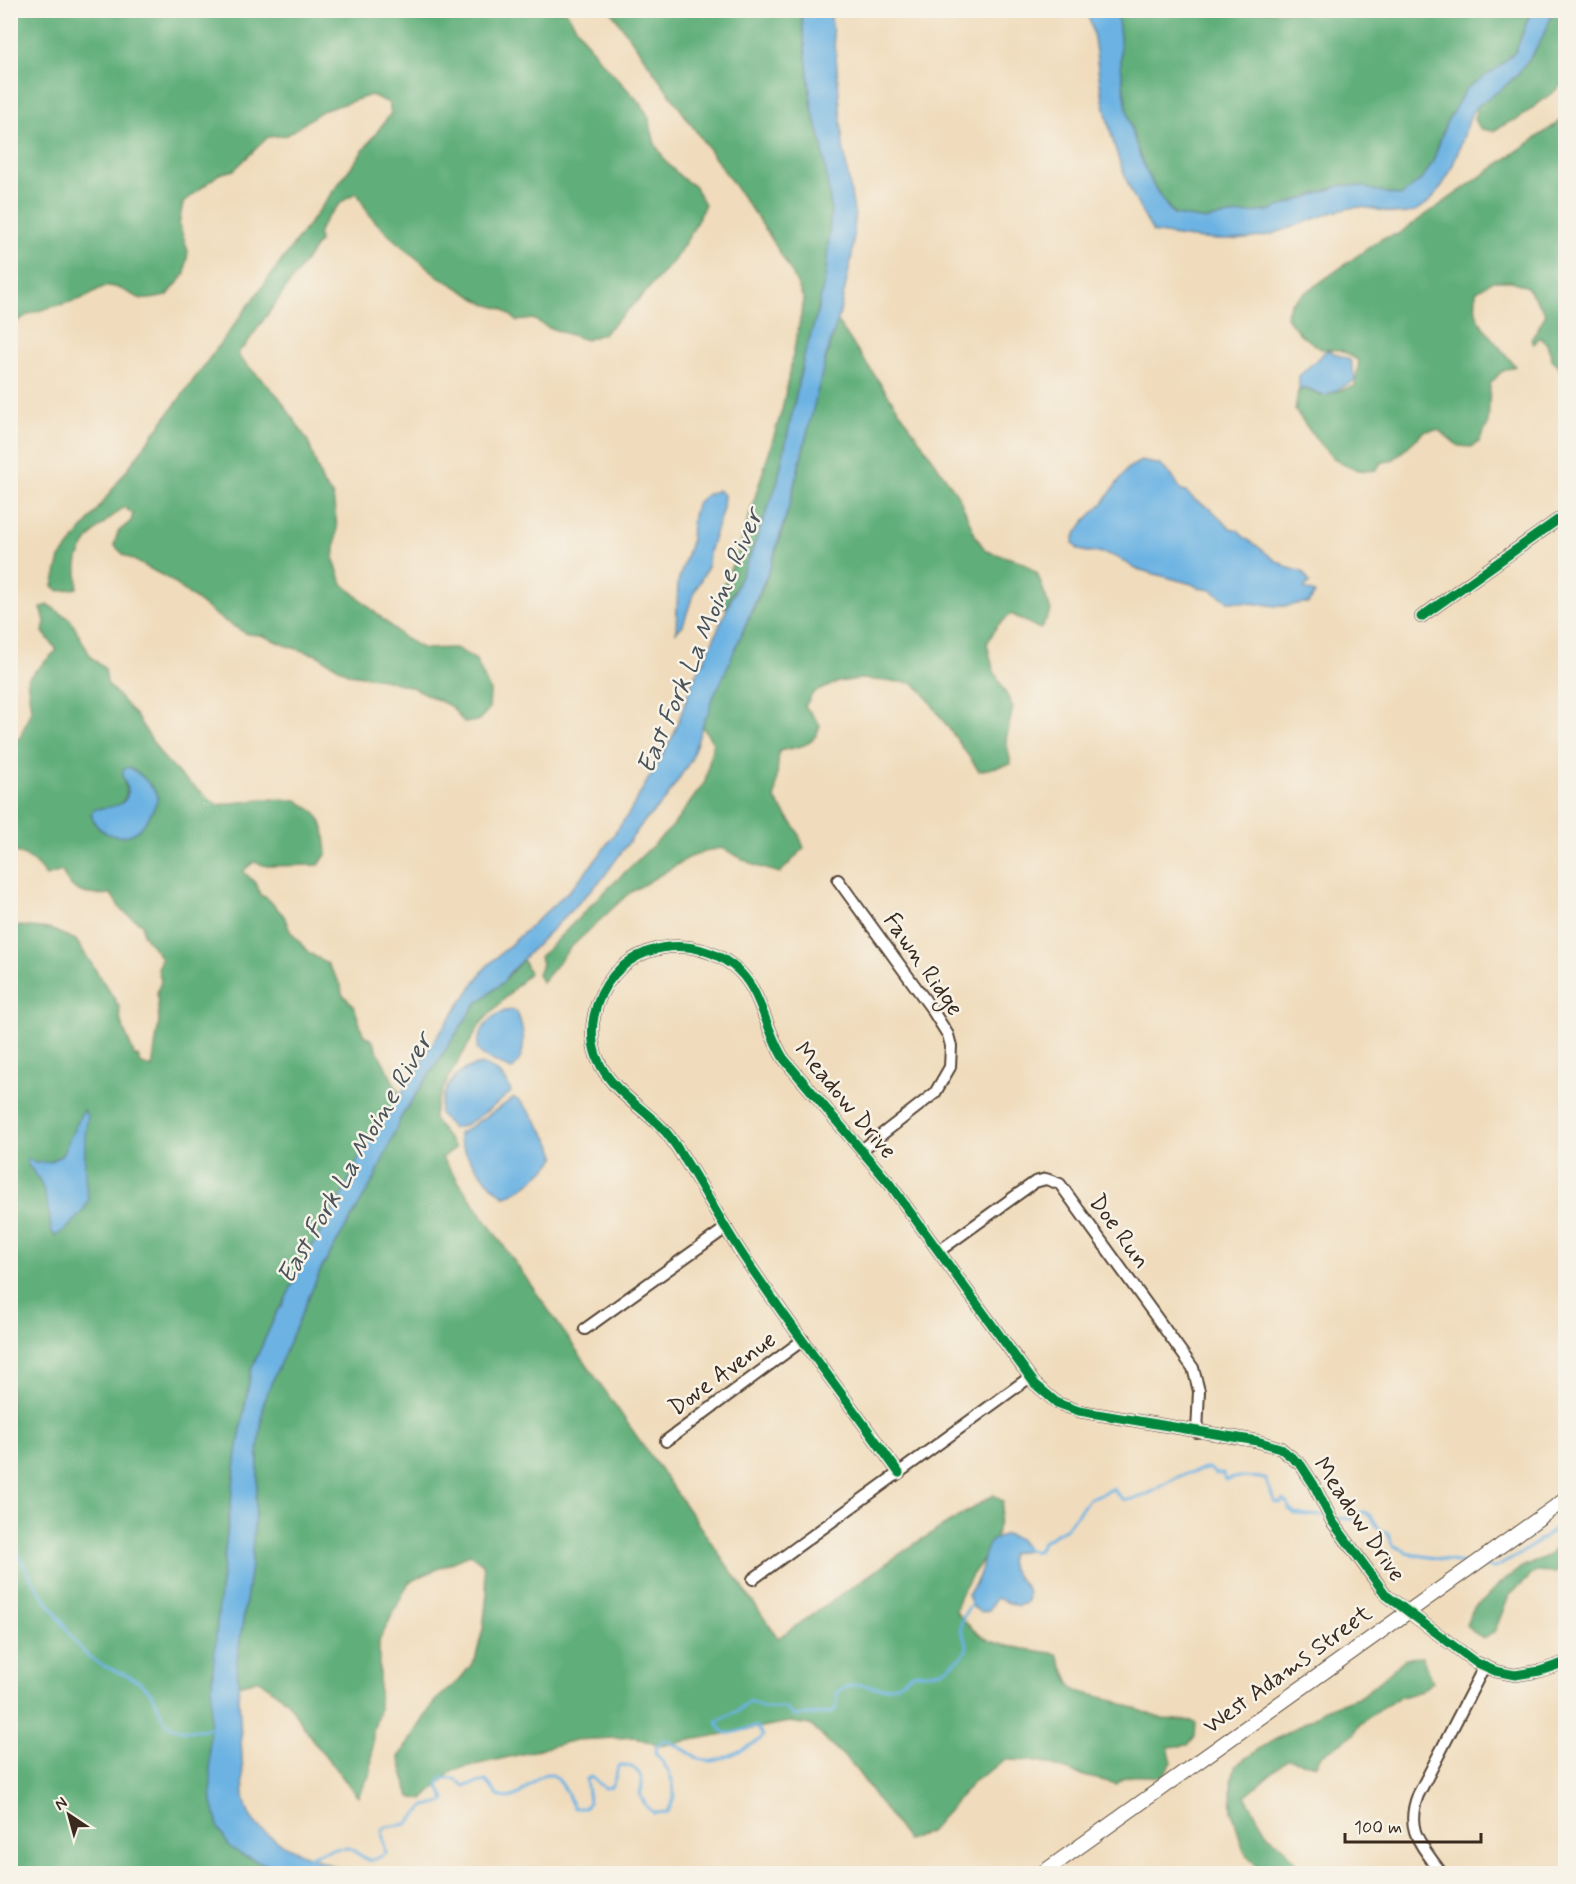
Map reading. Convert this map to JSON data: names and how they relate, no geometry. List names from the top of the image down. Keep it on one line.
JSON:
{"streets":{"street":["Fawn Ridge","Meadow Drive","Doe Run","Dove Avenue","West Adams Street"]},"crossings":[["Fawn Ridge","Meadow Drive"],["Meadow Drive","Doe Run"],["Meadow Drive","Dove Avenue"],["Meadow Drive","West Adams Street"]],"water":["East Fork La Moine River"],"scale_bar":"100 m","north":"top left"}
